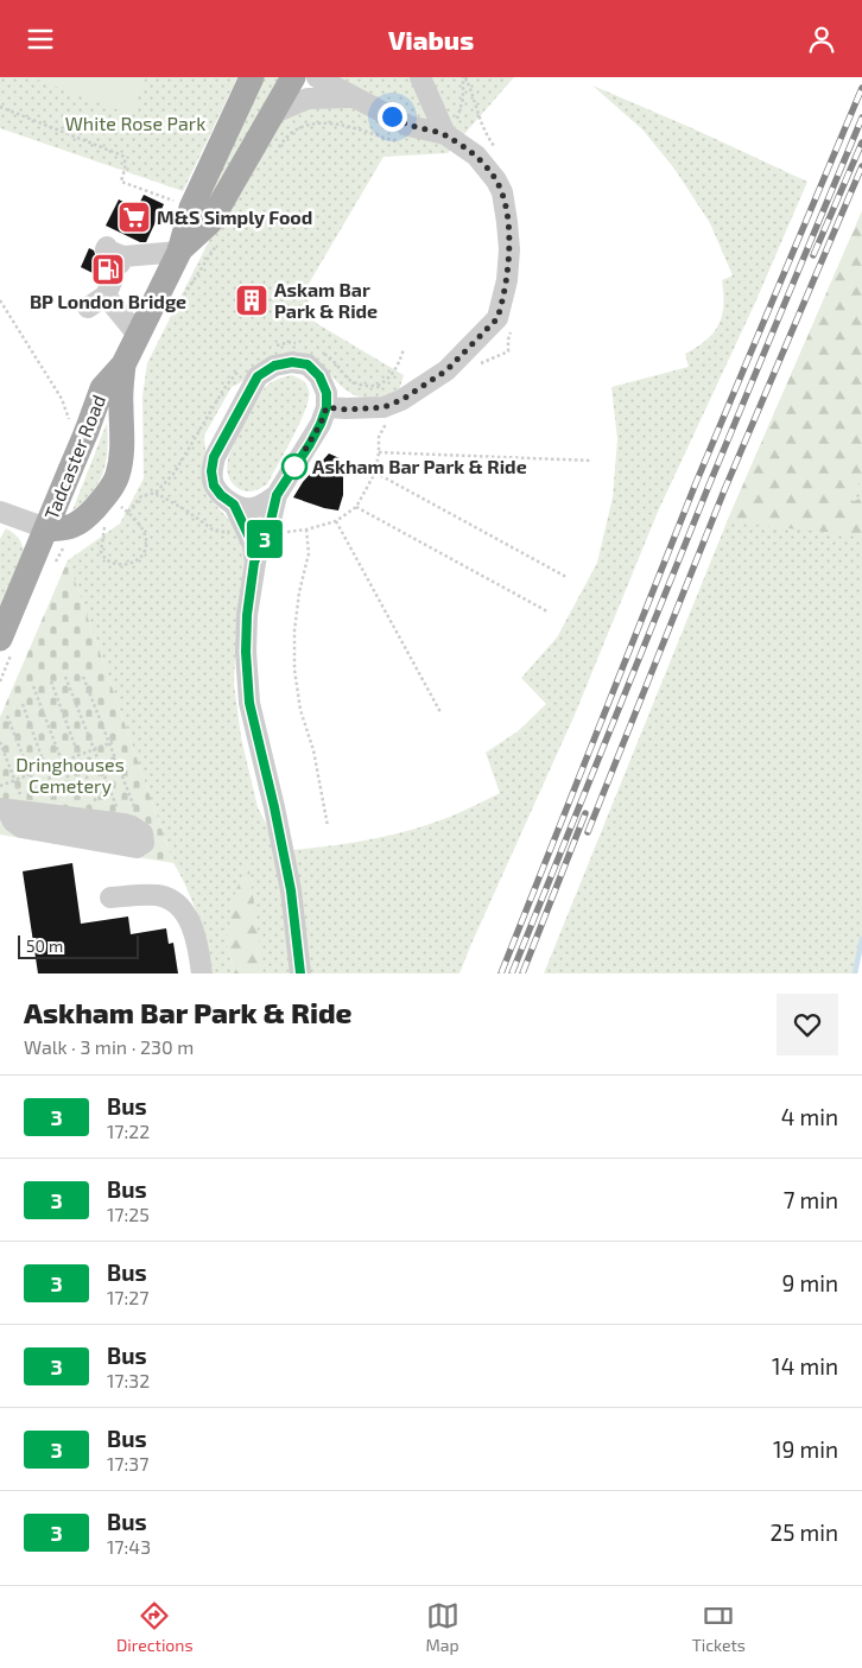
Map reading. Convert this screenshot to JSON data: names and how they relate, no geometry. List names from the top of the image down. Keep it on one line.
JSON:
{"streets":{"main road":["Tadcaster Road"]},"parks":["White Rose Park","Dringhouses Cemetery"],"places":{"supermarket":["M&S Simply Food"],"fuel station":["BP London Bridge"],"building":["Askam Bar Park & Ride"],"other":["Askham Bar Park & Ride"]},"lines":["bus line 3"],"scale_bar":"50 m","page":{"header":"Viabus","on_map":"3","scale":"50 m","heading":["Askham Bar Park & Ride","Walk · 3 min · 230 m"],"list":[{"mark":"3","name":"Bus","note":"17:22","value":"4 min"},{"mark":"3","name":"Bus","note":"17:25","value":"7 min"},{"mark":"3","name":"Bus","note":"17:27","value":"9 min"},{"mark":"3","name":"Bus","note":"17:32","value":"14 min"},{"mark":"3","name":"Bus","note":"17:37","value":"19 min"},{"mark":"3","name":"Bus","note":"17:43","value":"25 min"}],"tabs":["Directions","Map","Tickets"]}}
